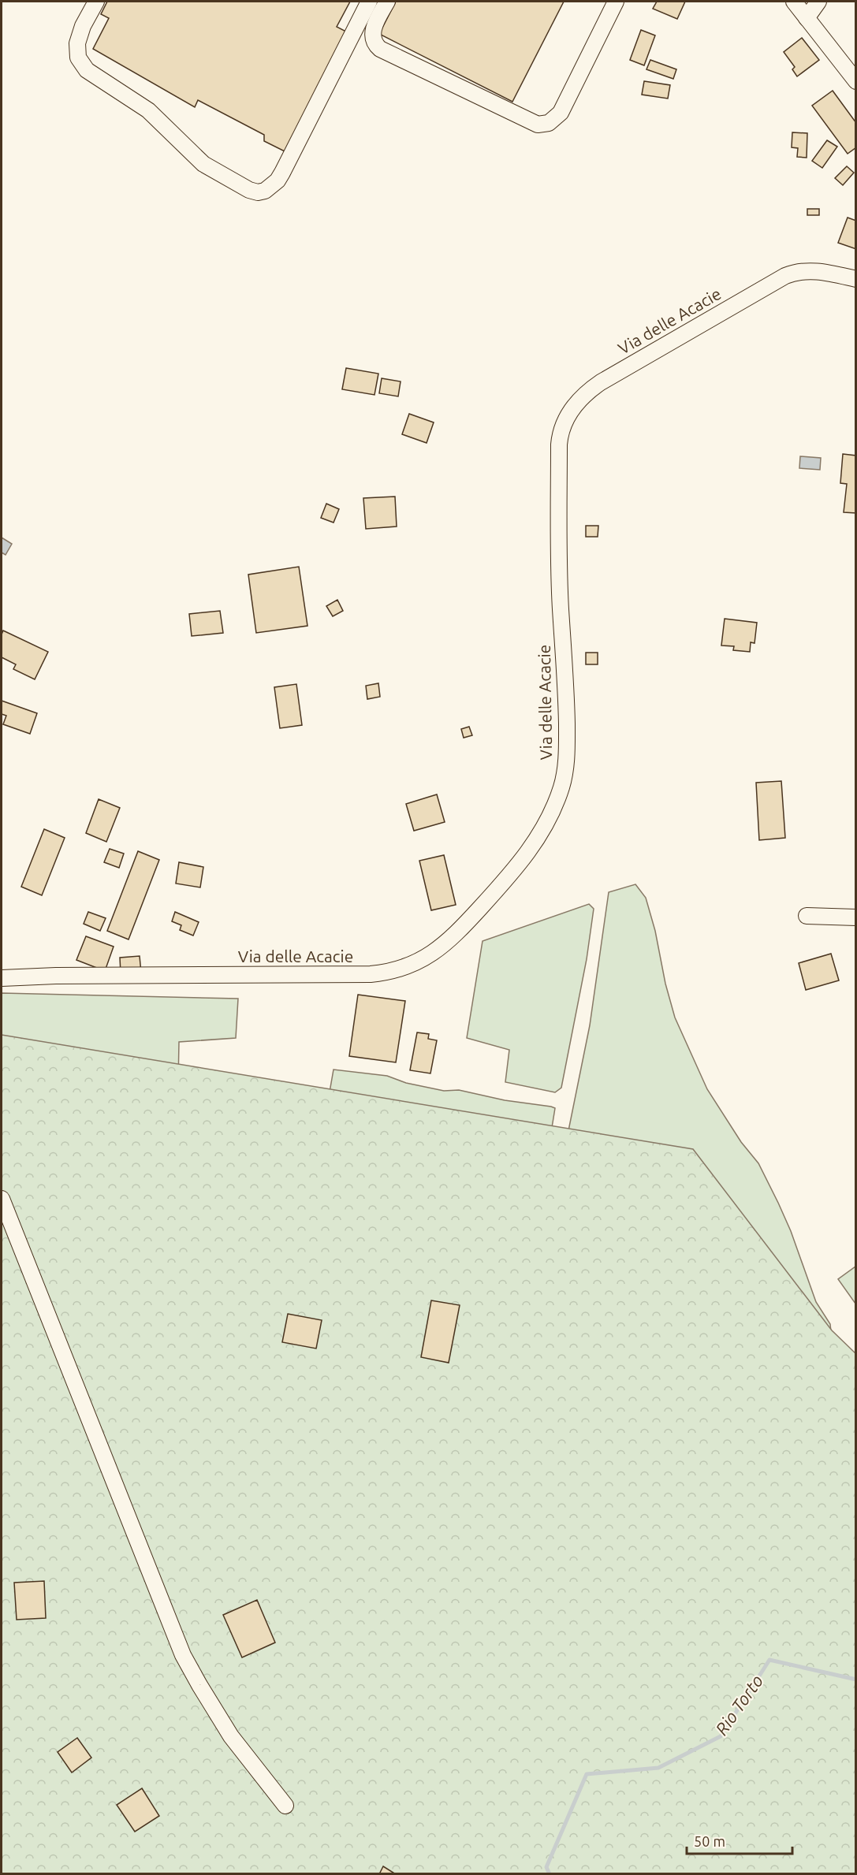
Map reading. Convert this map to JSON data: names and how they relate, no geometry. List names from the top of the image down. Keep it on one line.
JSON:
{"streets":{"street":["Via delle Acacie"]},"water":["Rio Torto"],"scale_bar":"50 m"}
